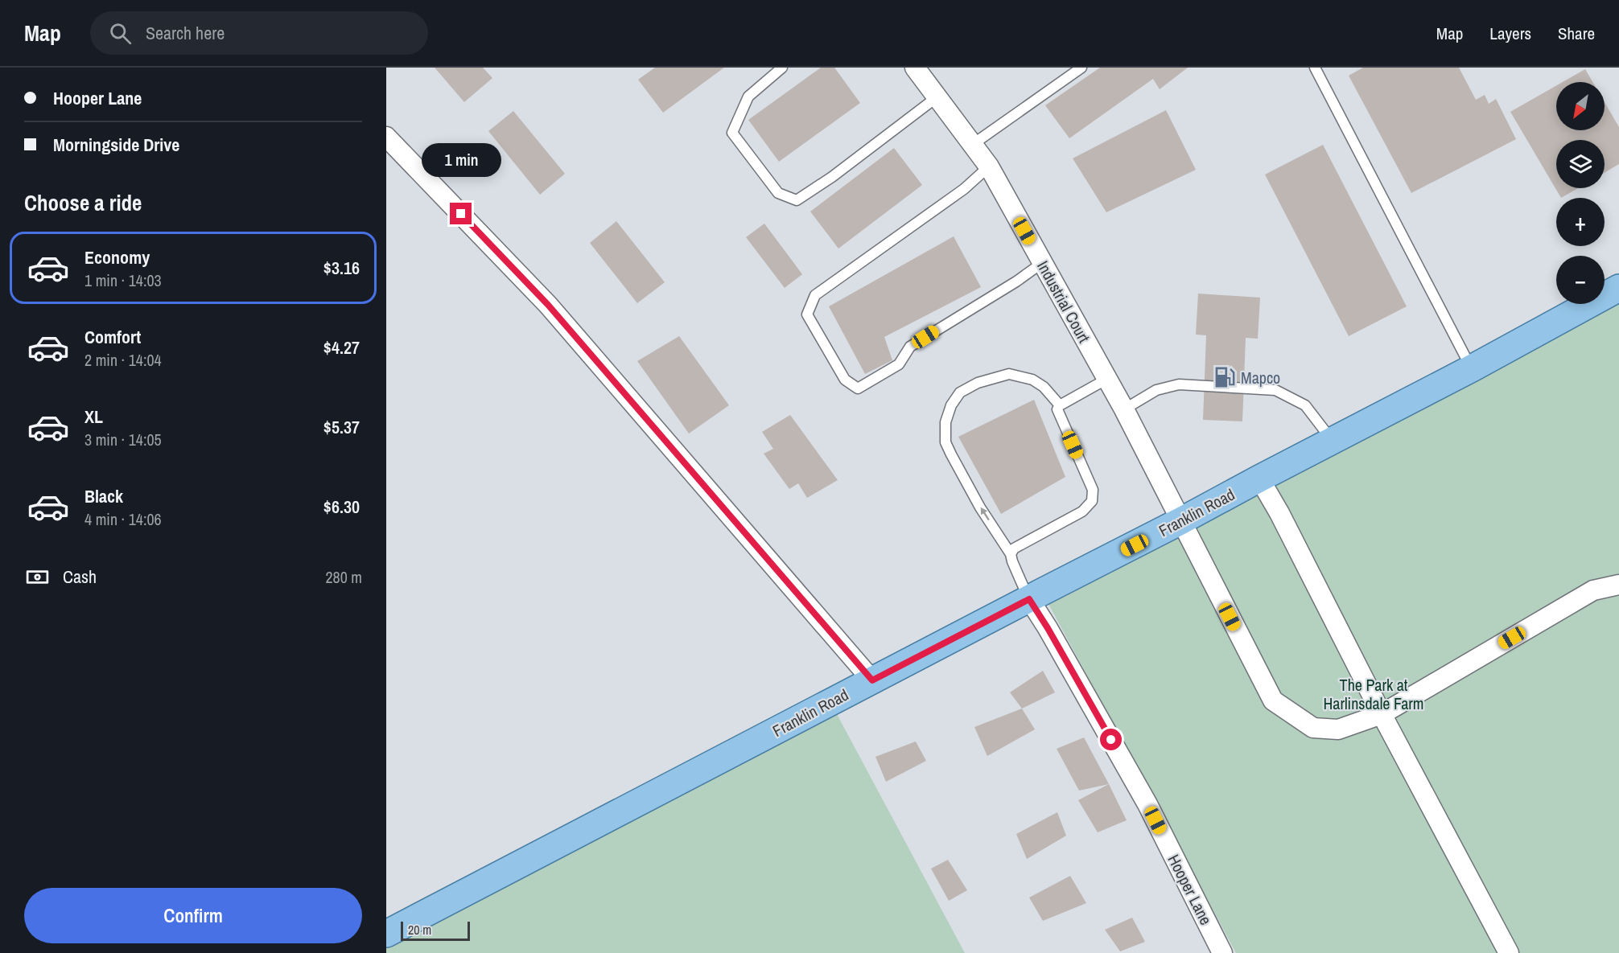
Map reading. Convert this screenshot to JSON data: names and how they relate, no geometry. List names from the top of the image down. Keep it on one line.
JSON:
{"streets":{"main road":["Franklin Road"],"street":["Industrial Court","Hooper Lane"]},"crossings":[["Industrial Court","Franklin Road"],["Franklin Road","Hooper Lane"]],"parks":["The Park at Harlinsdale Farm"],"places":{"fuel station":["Mapco"]},"scale_bar":"20 m","north":"bottom left","page":{"header":"Map","search":"Search here","nav":["Map","Layers","Share"],"banner":["Hooper Lane","Morningside Drive"],"map_buttons":["+","−"],"bubble":"1 min","heading":"Choose a ride","list":[{"name":"Economy","note":"1 min · 14:03","value":"$3.16"},{"name":"Comfort","note":"2 min · 14:04","value":"$4.27"},{"name":"XL","note":"3 min · 14:05","value":"$5.37"},{"name":"Black","note":"4 min · 14:06","value":"$6.30"}],"pay":["Cash","280 m"],"buttons":"Confirm","scale":"20 m"}}
